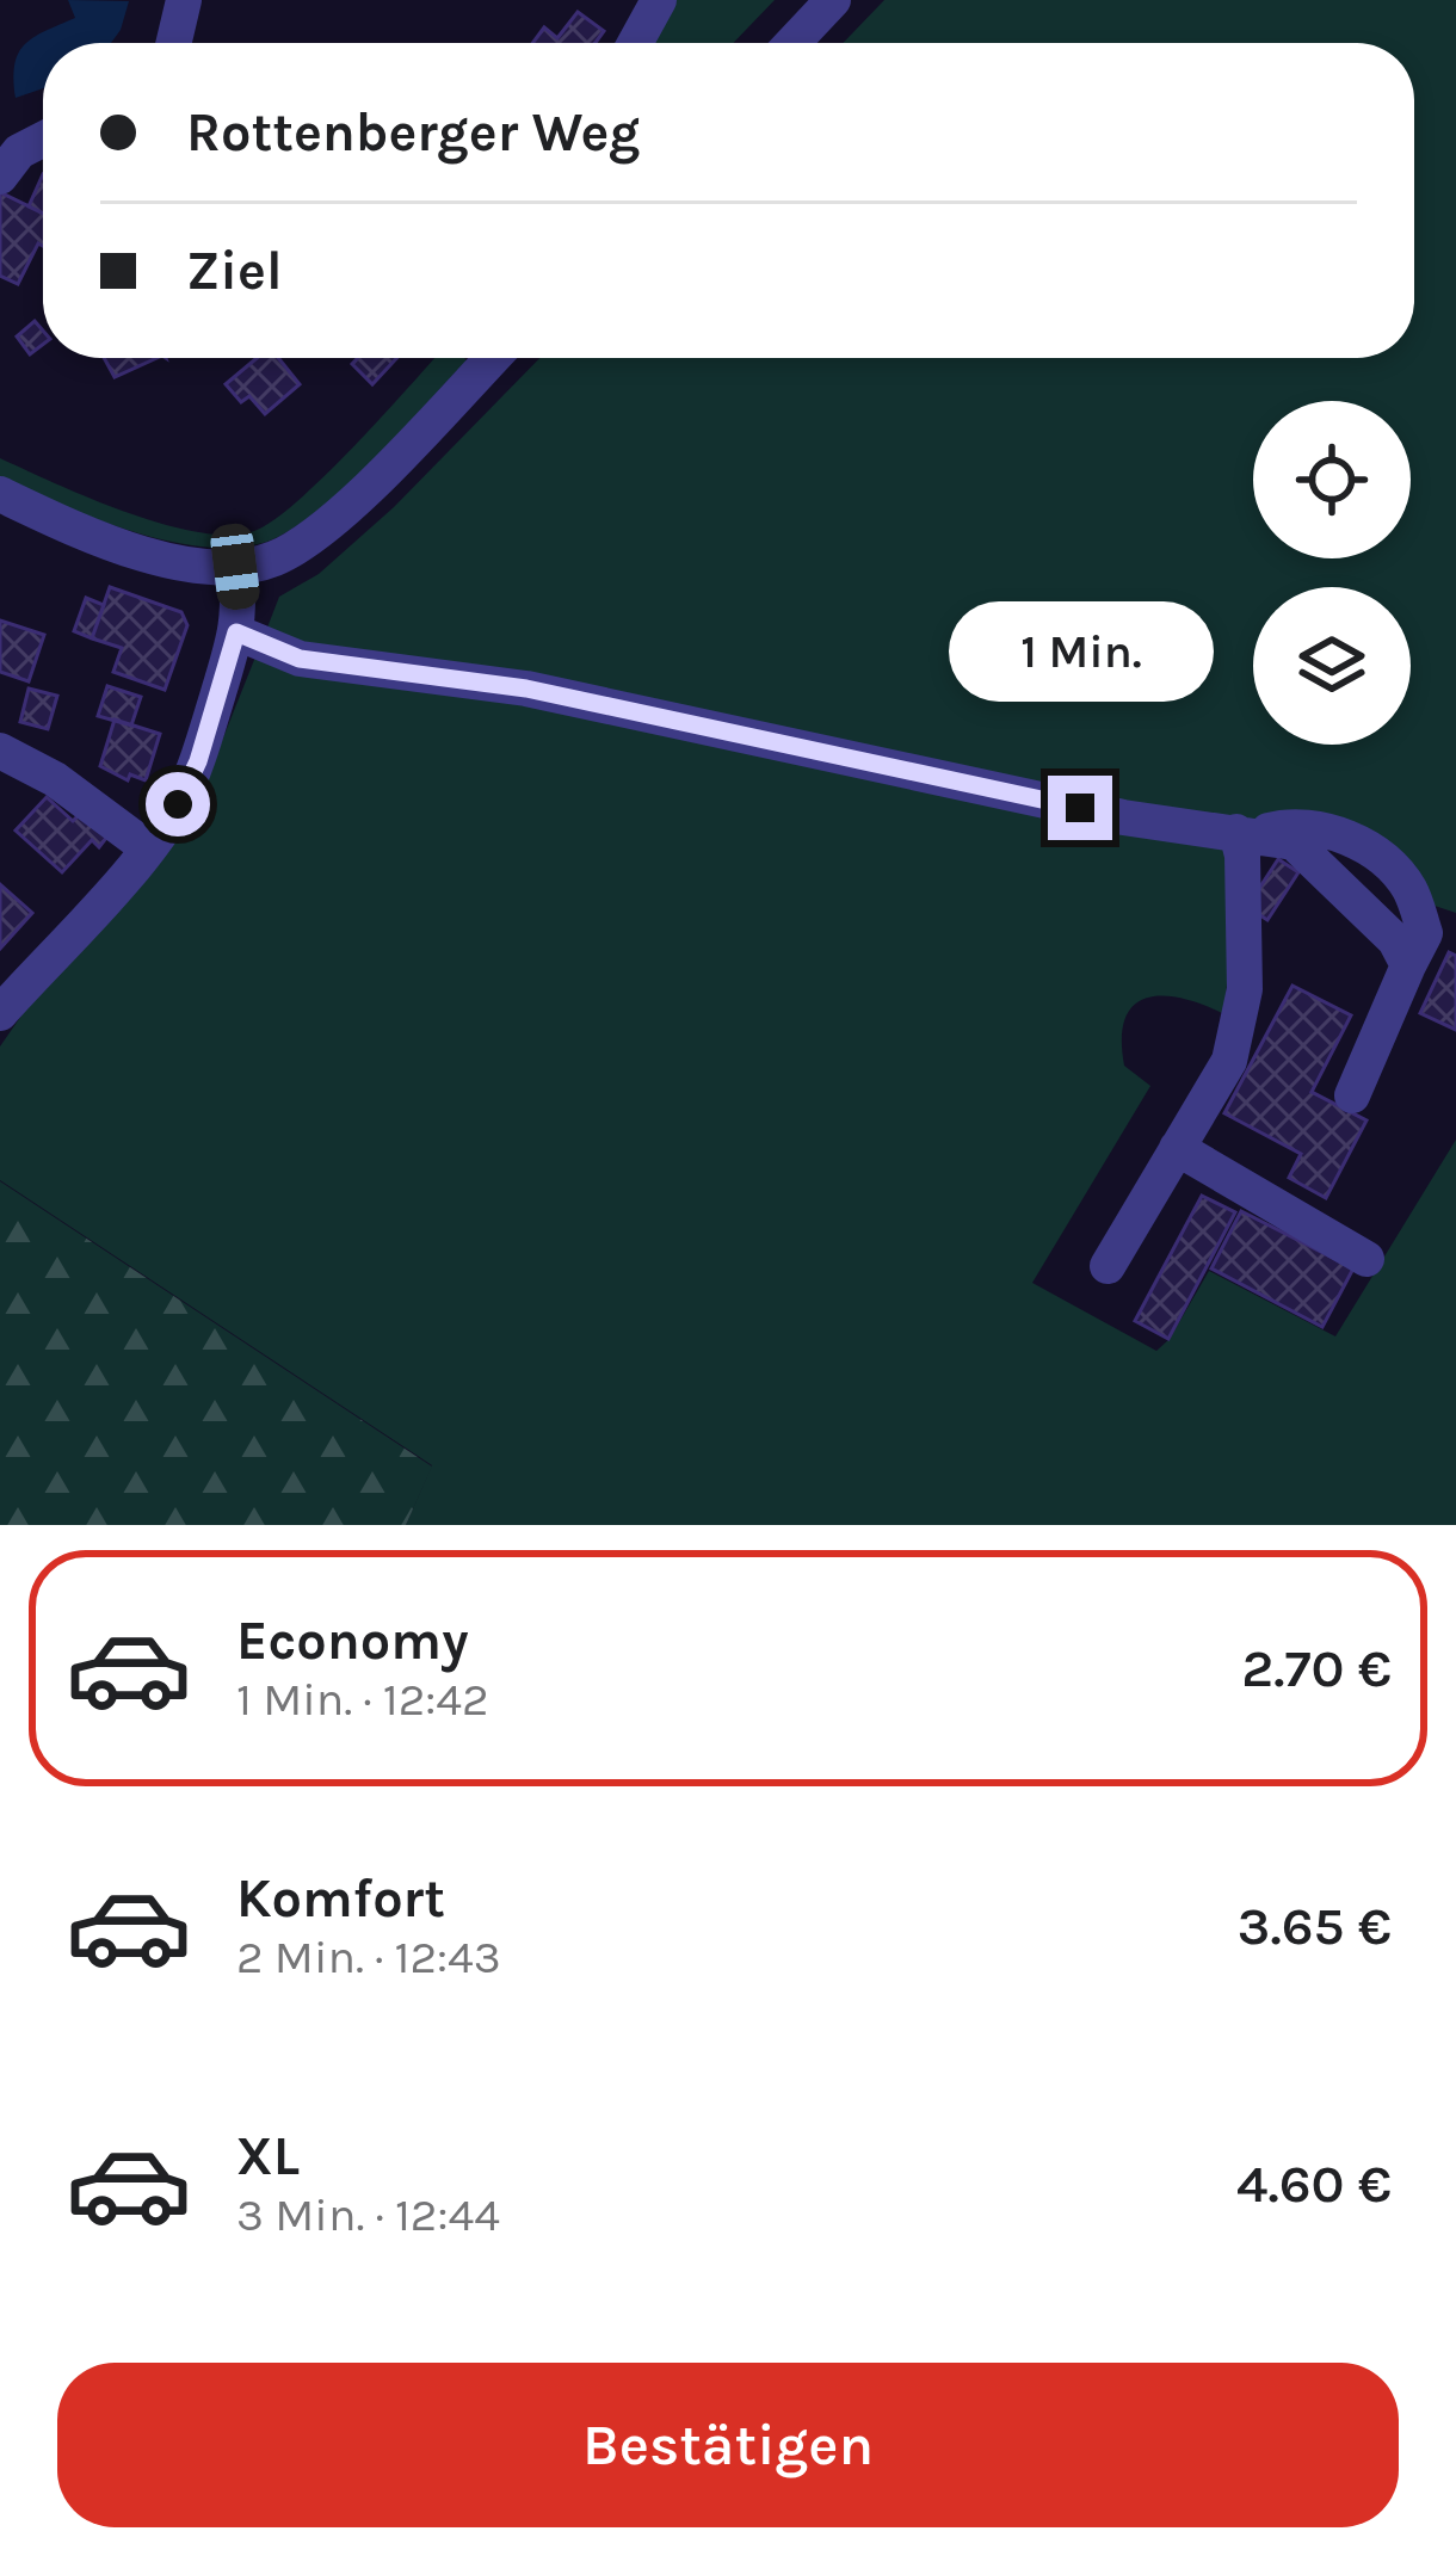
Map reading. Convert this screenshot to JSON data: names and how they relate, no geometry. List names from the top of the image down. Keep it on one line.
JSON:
{"page":{"banner":["Rottenberger Weg","Ziel"],"bubble":"1 Min.","list":[{"name":"Economy","note":"1 Min. · 12:42","value":"2.70 €"},{"name":"Komfort","note":"2 Min. · 12:43","value":"3.65 €"},{"name":"XL","note":"3 Min. · 12:44","value":"4.60 €"}],"buttons":"Bestätigen"}}
